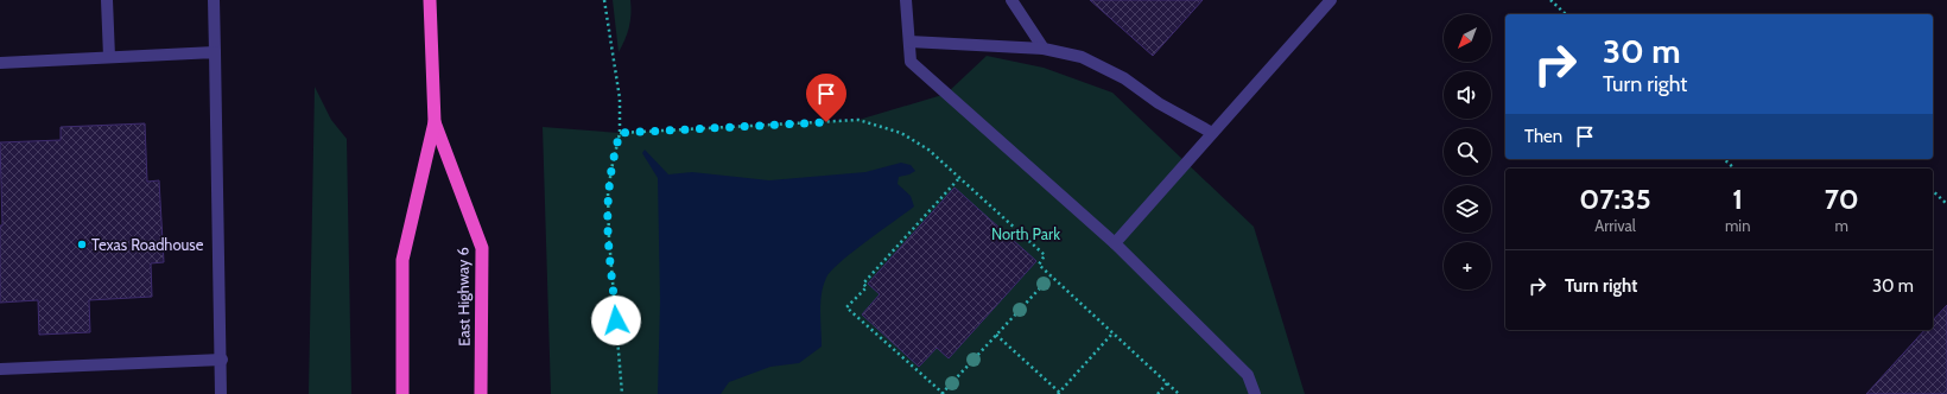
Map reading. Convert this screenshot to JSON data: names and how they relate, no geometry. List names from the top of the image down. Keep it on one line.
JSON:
{"streets":{"highway":["East Highway 6"]},"parks":["North Park"],"places":["Texas Roadhouse"],"north":"bottom left","page":{"map_buttons":"+","turn":["30 m","Turn right"],"then":"Then","eta":["07:35","Arrival","1","min","70","m"],"list":[{"name":"Turn right","value":"30 m"}]}}
